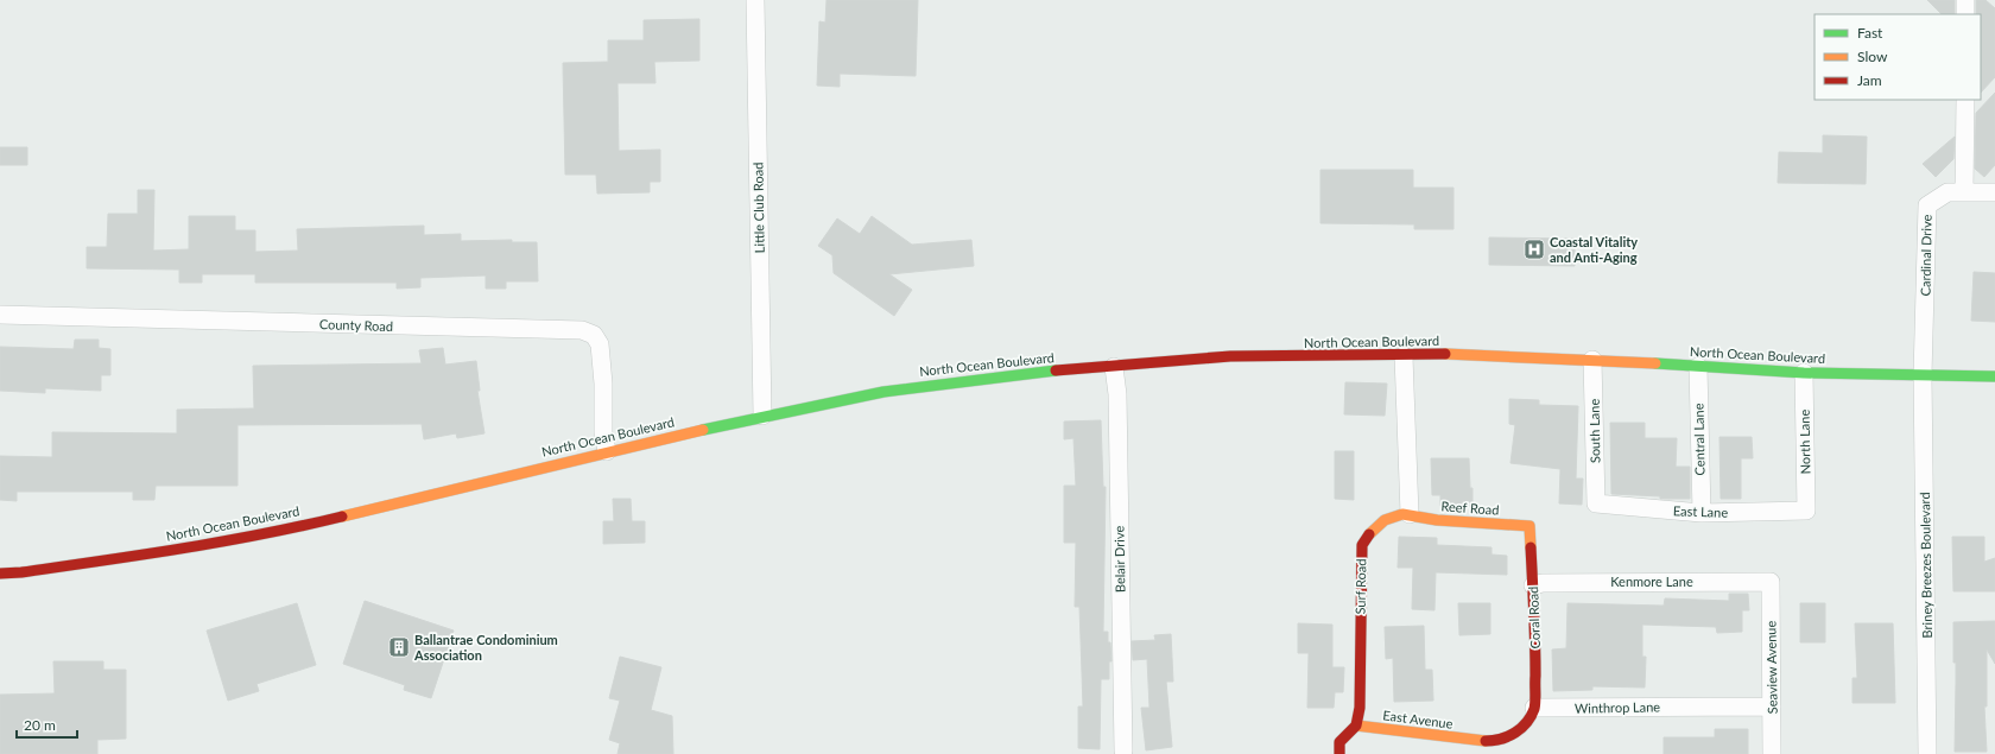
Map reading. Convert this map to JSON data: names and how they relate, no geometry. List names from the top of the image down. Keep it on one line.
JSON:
{"streets":{"main road":["North Ocean Boulevard","Reef Road","Surf Road","Coral Road","East Avenue"],"street":["Little Club Road","Cardinal Drive","County Road","South Lane","Central Lane","North Lane","East Lane","Belair Drive","Briney Breezes Boulevard","Kenmore Lane","Seaview Avenue","Winthrop Lane"]},"crossings":[["Little Club Road","North Ocean Boulevard"],["Cardinal Drive","Briney Breezes Boulevard"],["County Road","North Ocean Boulevard"],["North Ocean Boulevard","South Lane"],["North Ocean Boulevard","Central Lane"],["North Ocean Boulevard","North Lane"],["North Ocean Boulevard","Belair Drive"],["North Ocean Boulevard","Briney Breezes Boulevard"],["South Lane","East Lane"],["Central Lane","East Lane"],["North Lane","East Lane"],["Reef Road","Surf Road"],["Reef Road","Coral Road"],["Kenmore Lane","Coral Road"],["Kenmore Lane","Seaview Avenue"],["Surf Road","East Avenue"],["Coral Road","Winthrop Lane"],["Seaview Avenue","Winthrop Lane"]],"places":{"hospital":["Coastal Vitality and Anti-Aging"],"building":["Ballantrae Condominium Association"]},"legend":["Fast","Slow","Jam"],"scale_bar":"20 m"}
